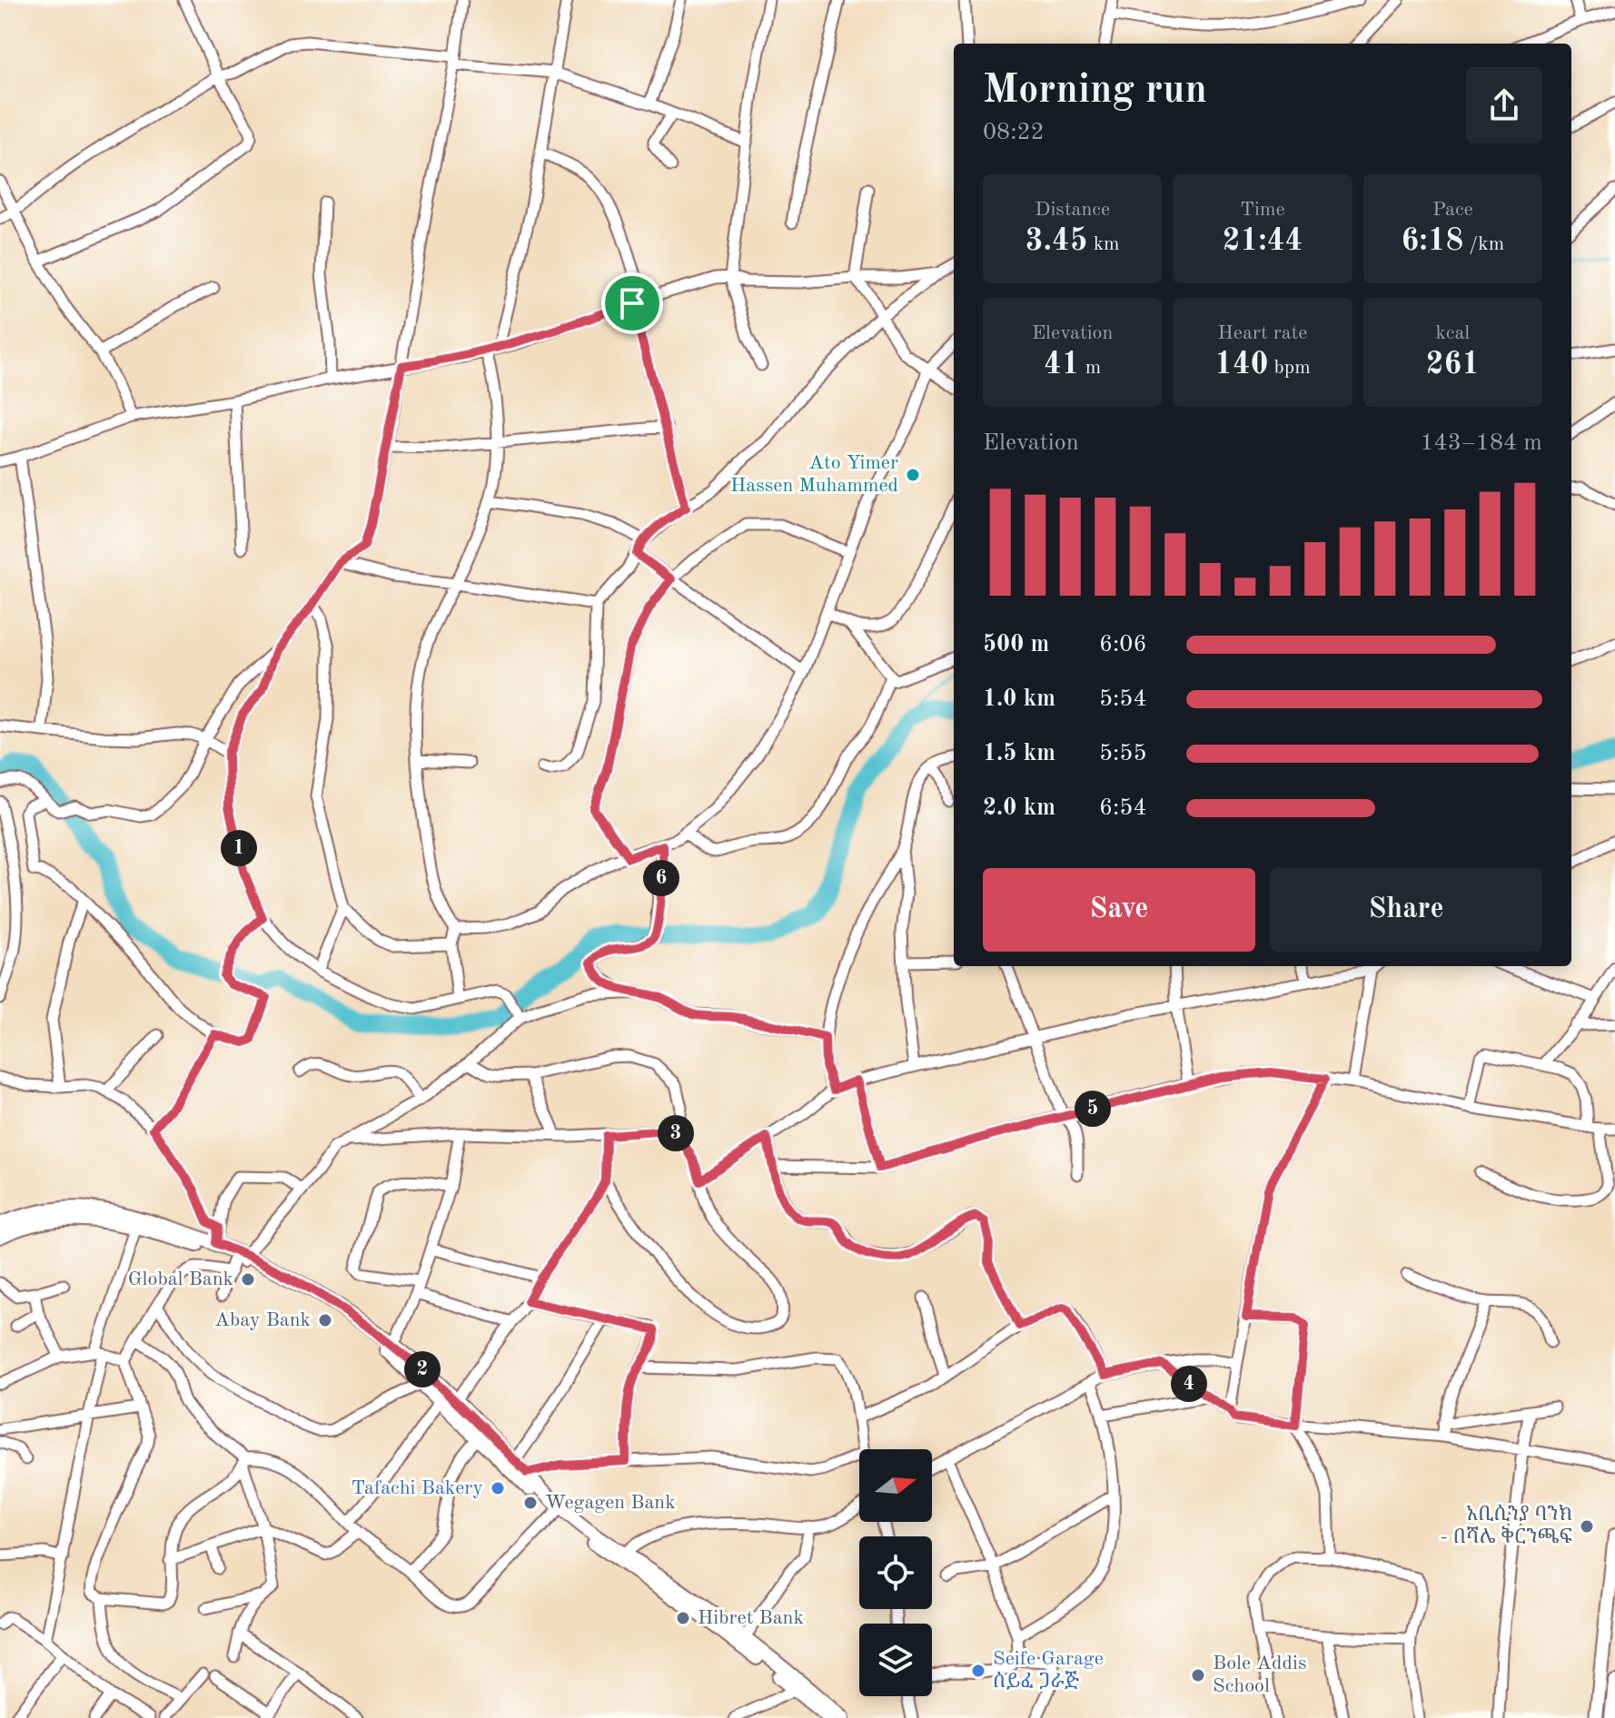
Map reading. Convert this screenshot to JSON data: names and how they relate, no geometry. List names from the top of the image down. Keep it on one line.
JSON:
{"places":["Ato Yimer Hassen Muhammed","Global Bank","Abay Bank","Tafachi Bakery","Wegagen Bank","አቢሲንያ ባንክ - በሻሌ ቅርንጫፍ","Hibret Bank","Seife Garage ሰይፈ ጋራጅ","Bole Addis School"],"north":"right","page":{"heading":["Morning run","08:22"],"stats":[["Distance","3.45 km"],["Time","21:44"],["Pace","6:18 /km"],["Elevation","41 m"],["Heart rate","140 bpm"],["kcal","261"]],"chart":["Elevation","143–184 m"],"list":[{"name":"500 m","note":"6:06"},{"name":"1.0 km","note":"5:54"},{"name":"1.5 km","note":"5:55"},{"name":"2.0 km","note":"6:54"}],"pins":["1","6","5","3","2","4"],"buttons":["Save","Share"]}}
